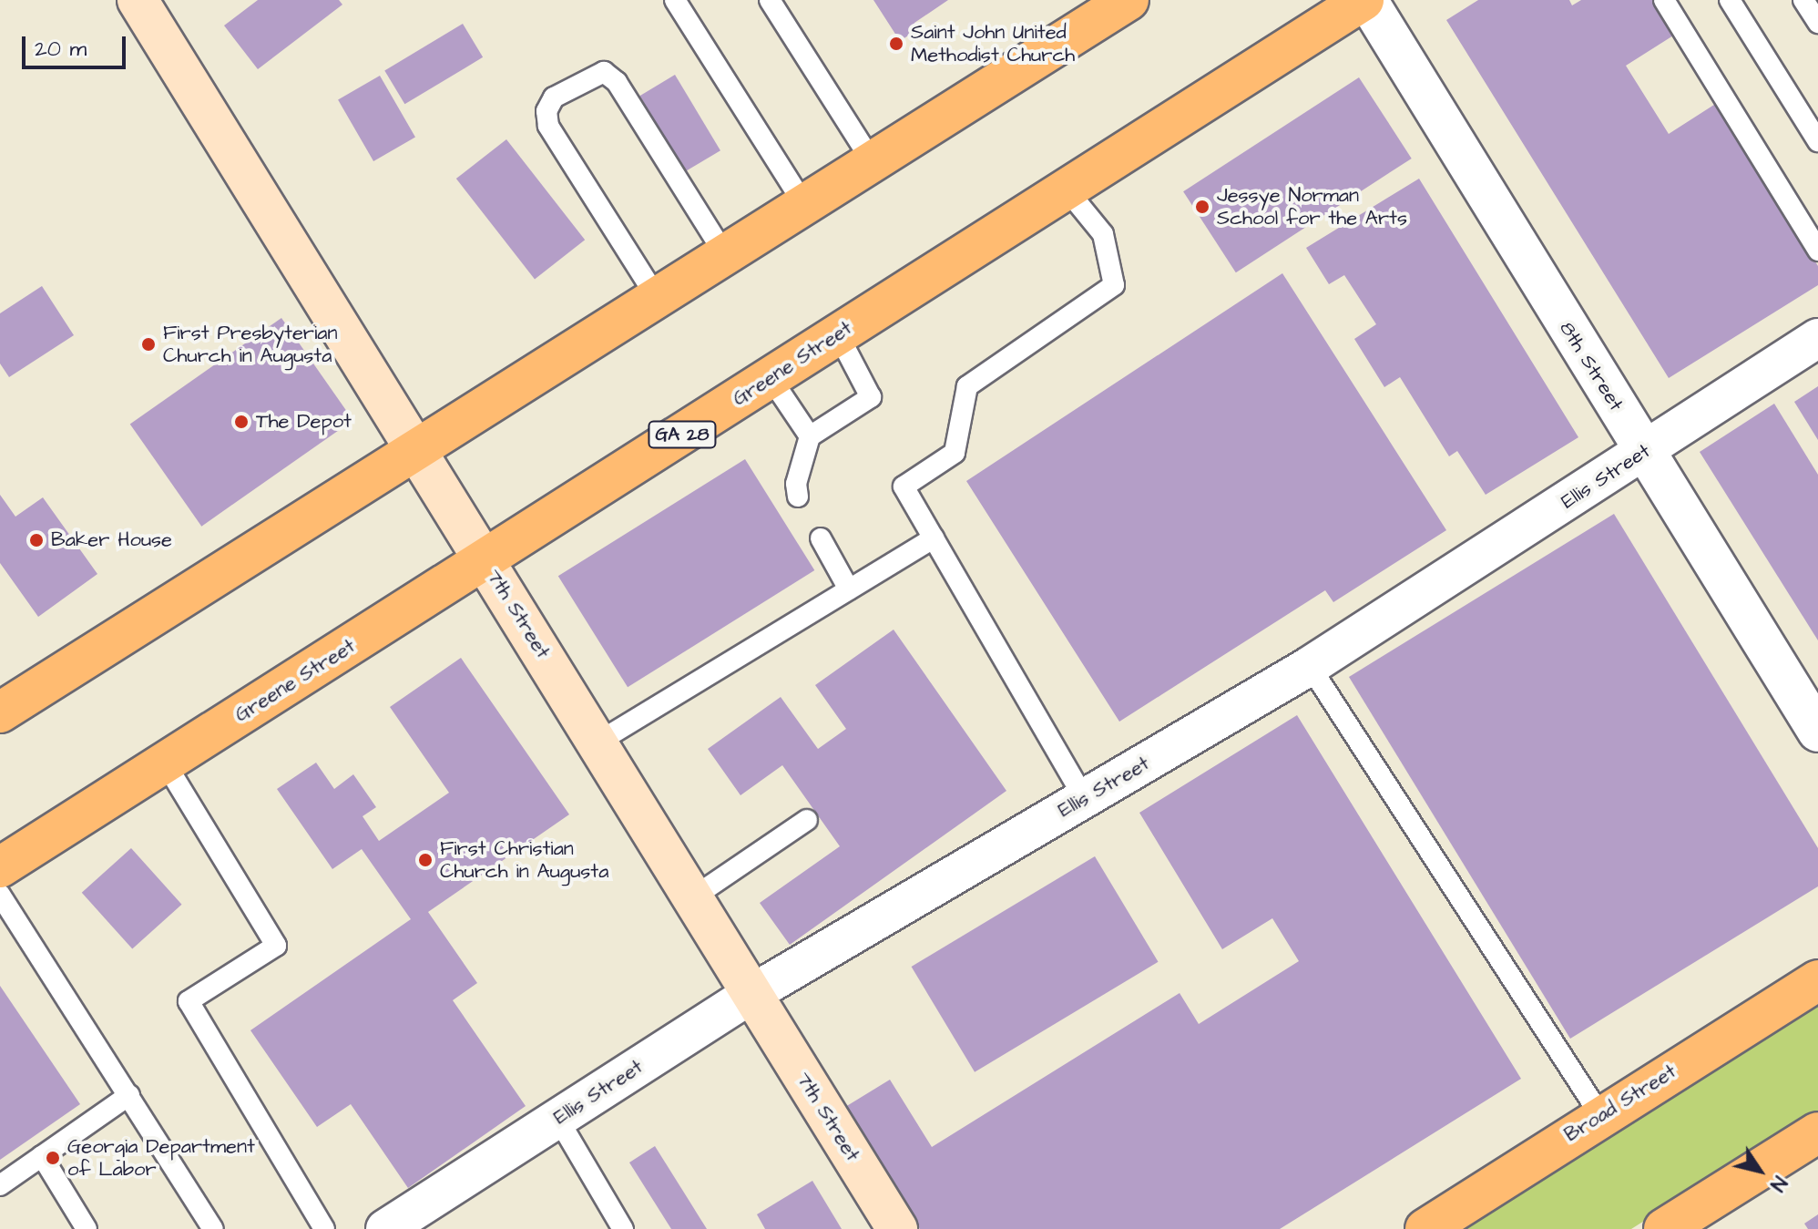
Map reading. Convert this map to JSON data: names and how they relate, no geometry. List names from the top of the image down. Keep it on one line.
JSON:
{"streets":{"main road":["Greene Street","GA 28","7th Street","Broad Street"],"street":["8th Street","Ellis Street"]},"crossings":[["Greene Street","8th Street"],["Greene Street","7th Street"],["8th Street","Ellis Street"],["Ellis Street","7th Street"]],"places":["Saint John United Methodist Church","Jessye Norman School for the Arts","First Presbyterian Church in Augusta","The Depot","Baker House","First Christian Church in Augusta","Georgia Department of Labor"],"scale_bar":"20 m","north":"bottom right"}
